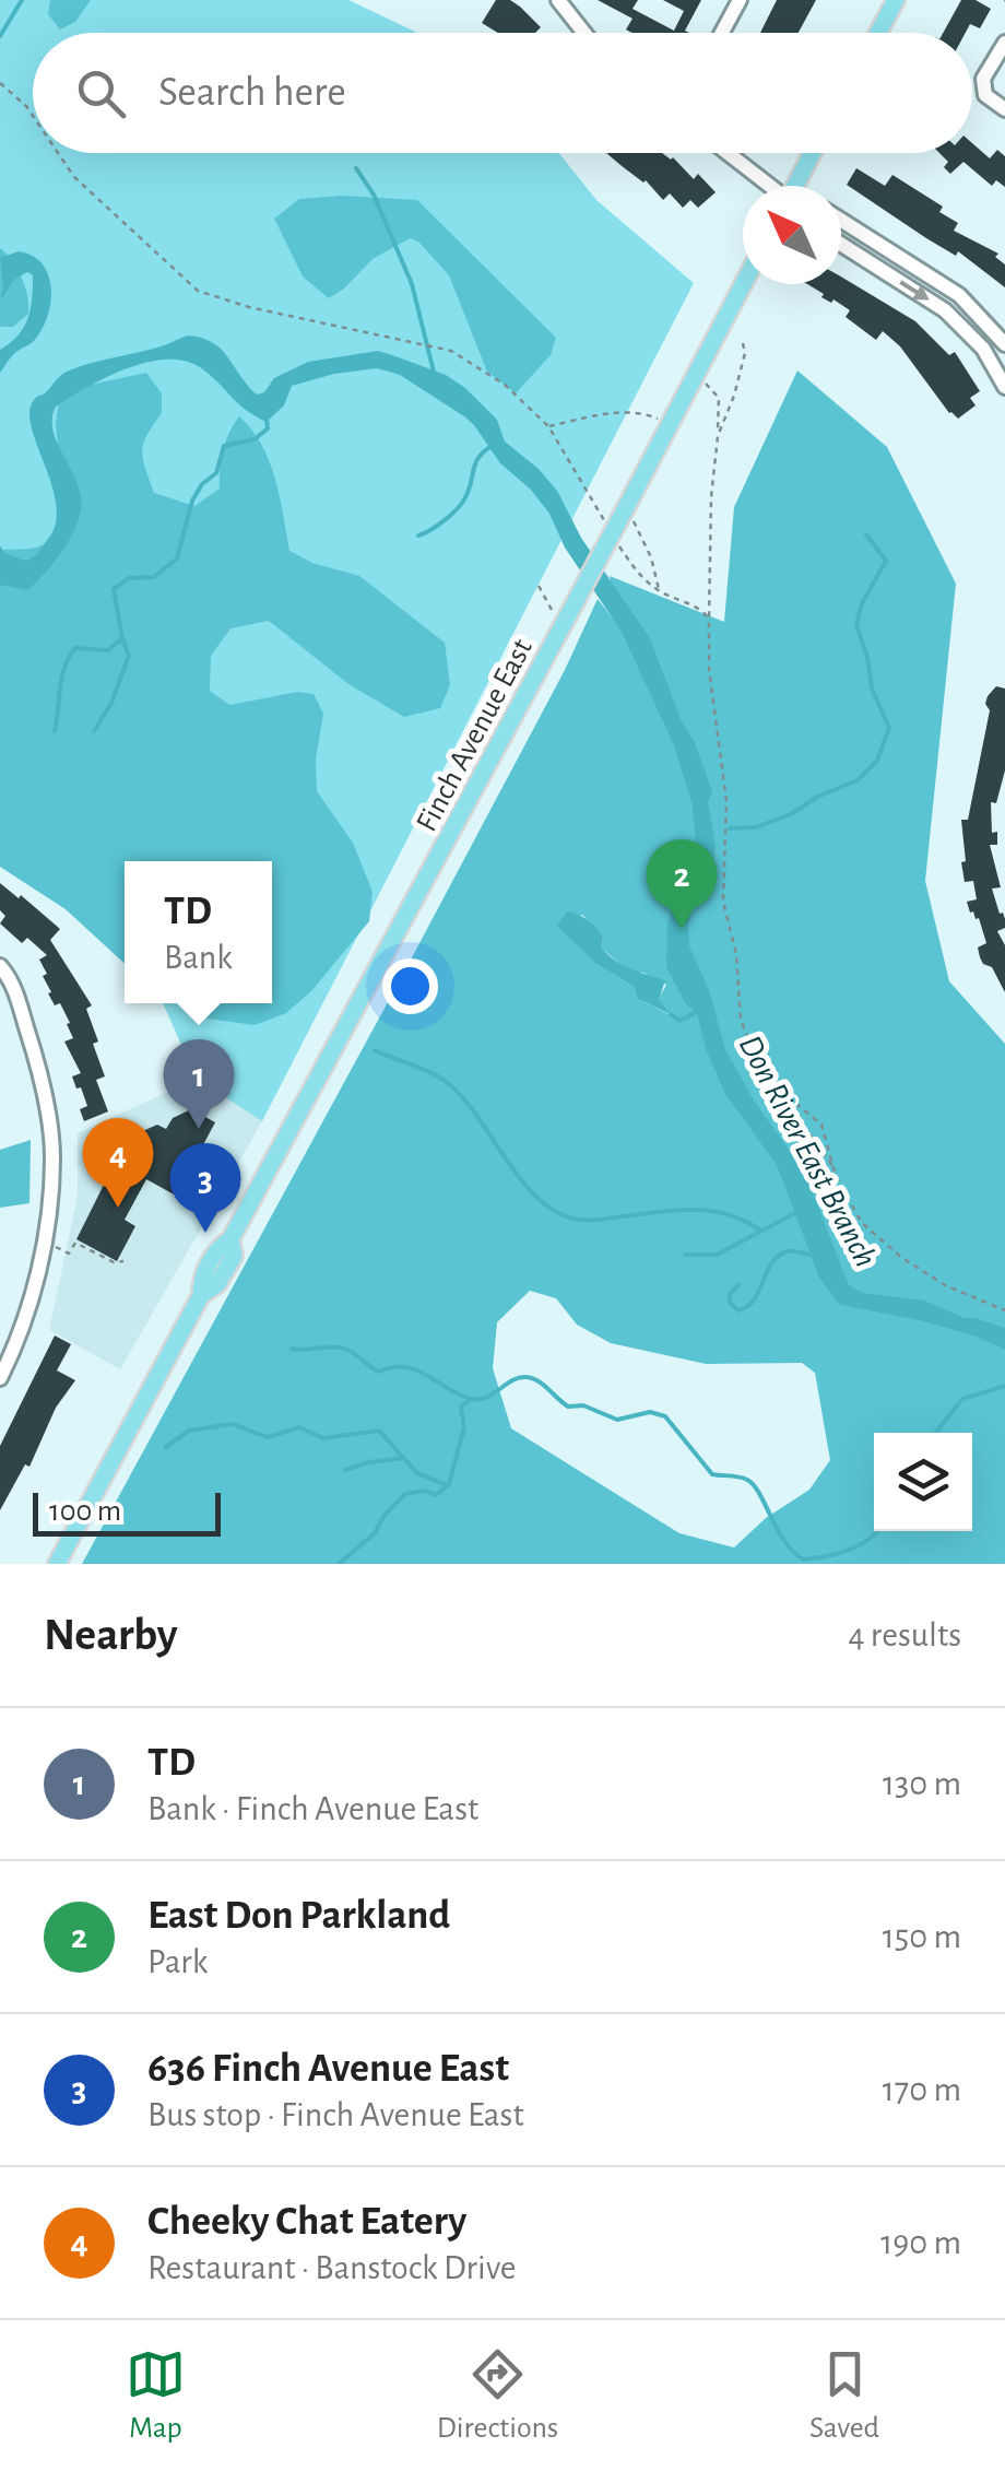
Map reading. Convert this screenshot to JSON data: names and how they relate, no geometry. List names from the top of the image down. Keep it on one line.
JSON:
{"streets":{"main road":["Finch Avenue East"]},"water":["Don River East Branch"],"scale_bar":"100 m","north":"top left","page":{"search":"Search here","pins":["2","1","4","3"],"popup":["TD","Bank"],"scale":"100 m","heading":["Nearby","4 results"],"list":[{"mark":"1","name":"TD","note":"Bank · Finch Avenue East","value":"130 m"},{"mark":"2","name":"East Don Parkland","note":"Park","value":"150 m"},{"mark":"3","name":"636 Finch Avenue East","note":"Bus stop · Finch Avenue East","value":"170 m"},{"mark":"4","name":"Cheeky Chat Eatery","note":"Restaurant · Banstock Drive","value":"190 m"}],"nav":["Map","Directions","Saved"]}}
